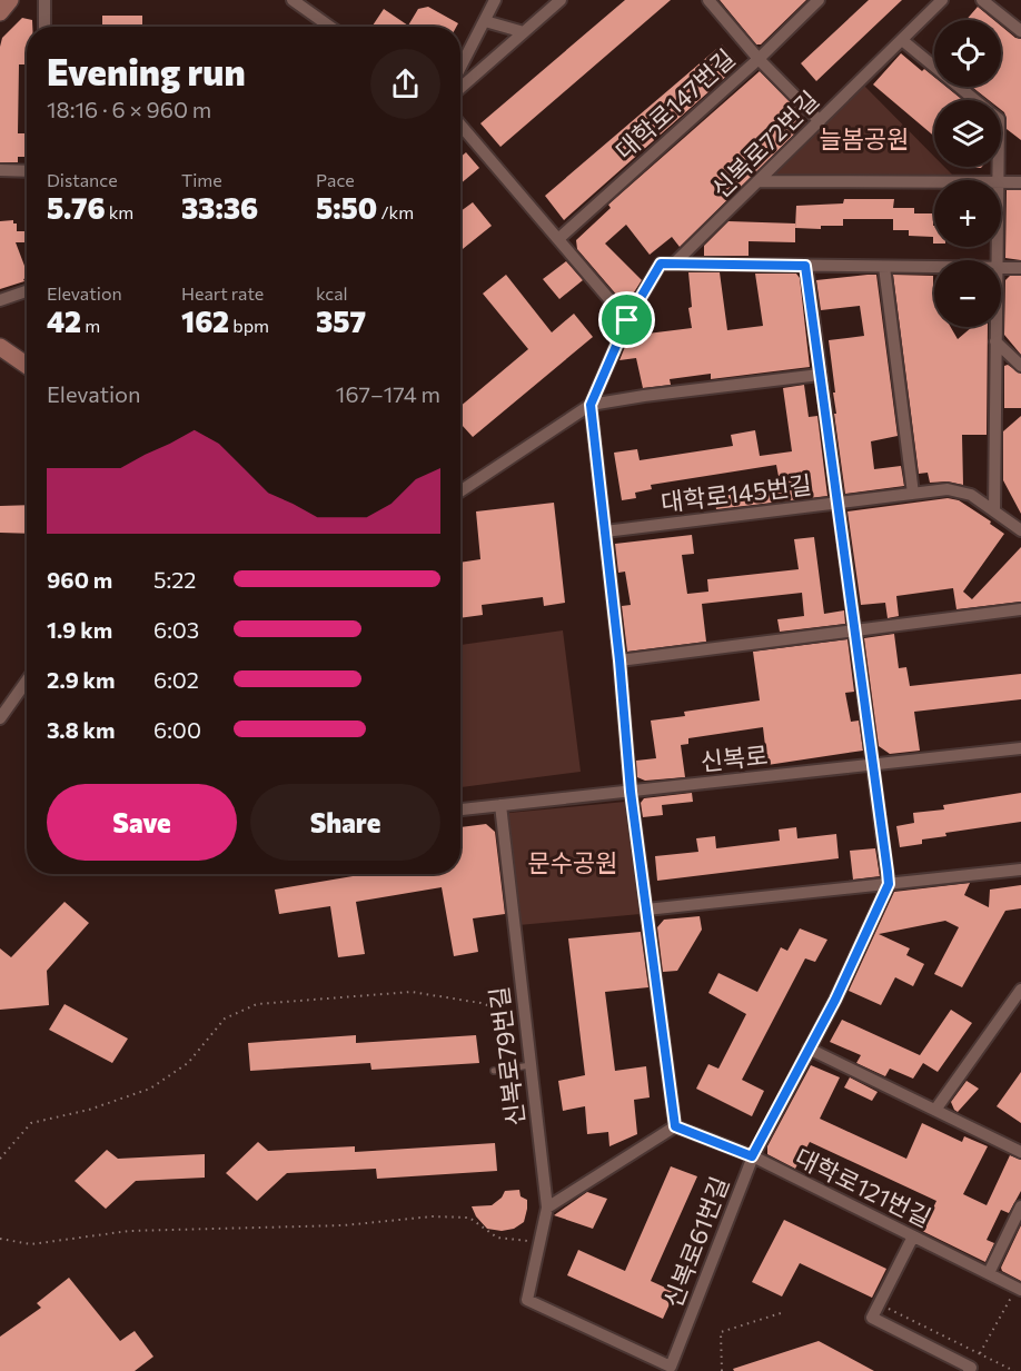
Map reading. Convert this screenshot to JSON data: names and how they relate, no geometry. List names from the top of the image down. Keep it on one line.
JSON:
{"streets":{"street":["대학로147번길","신복로72번길","대학로145번길","신복로","신복로79번길","대학로121번길","신복로61번길"]},"crossings":[["신복로72번길","대학로145번길"],["신복로72번길","신복로"],["신복로72번길","대학로121번길"],["신복로","신복로79번길"],["신복로79번길","신복로61번길"],["대학로121번길","신복로61번길"]],"parks":["늘봄공원","문수공원"],"page":{"map_buttons":["+","−"],"heading":["Evening run","18:16 · 6 × 960 m"],"stats":[["Distance","5.76 km"],["Time","33:36"],["Pace","5:50 /km"],["Elevation","42 m"],["Heart rate","162 bpm"],["kcal","357"]],"chart":["Elevation","167–174 m"],"list":[{"name":"960 m","note":"5:22"},{"name":"1.9 km","note":"6:03"},{"name":"2.9 km","note":"6:02"},{"name":"3.8 km","note":"6:00"}],"buttons":["Save","Share"]}}
